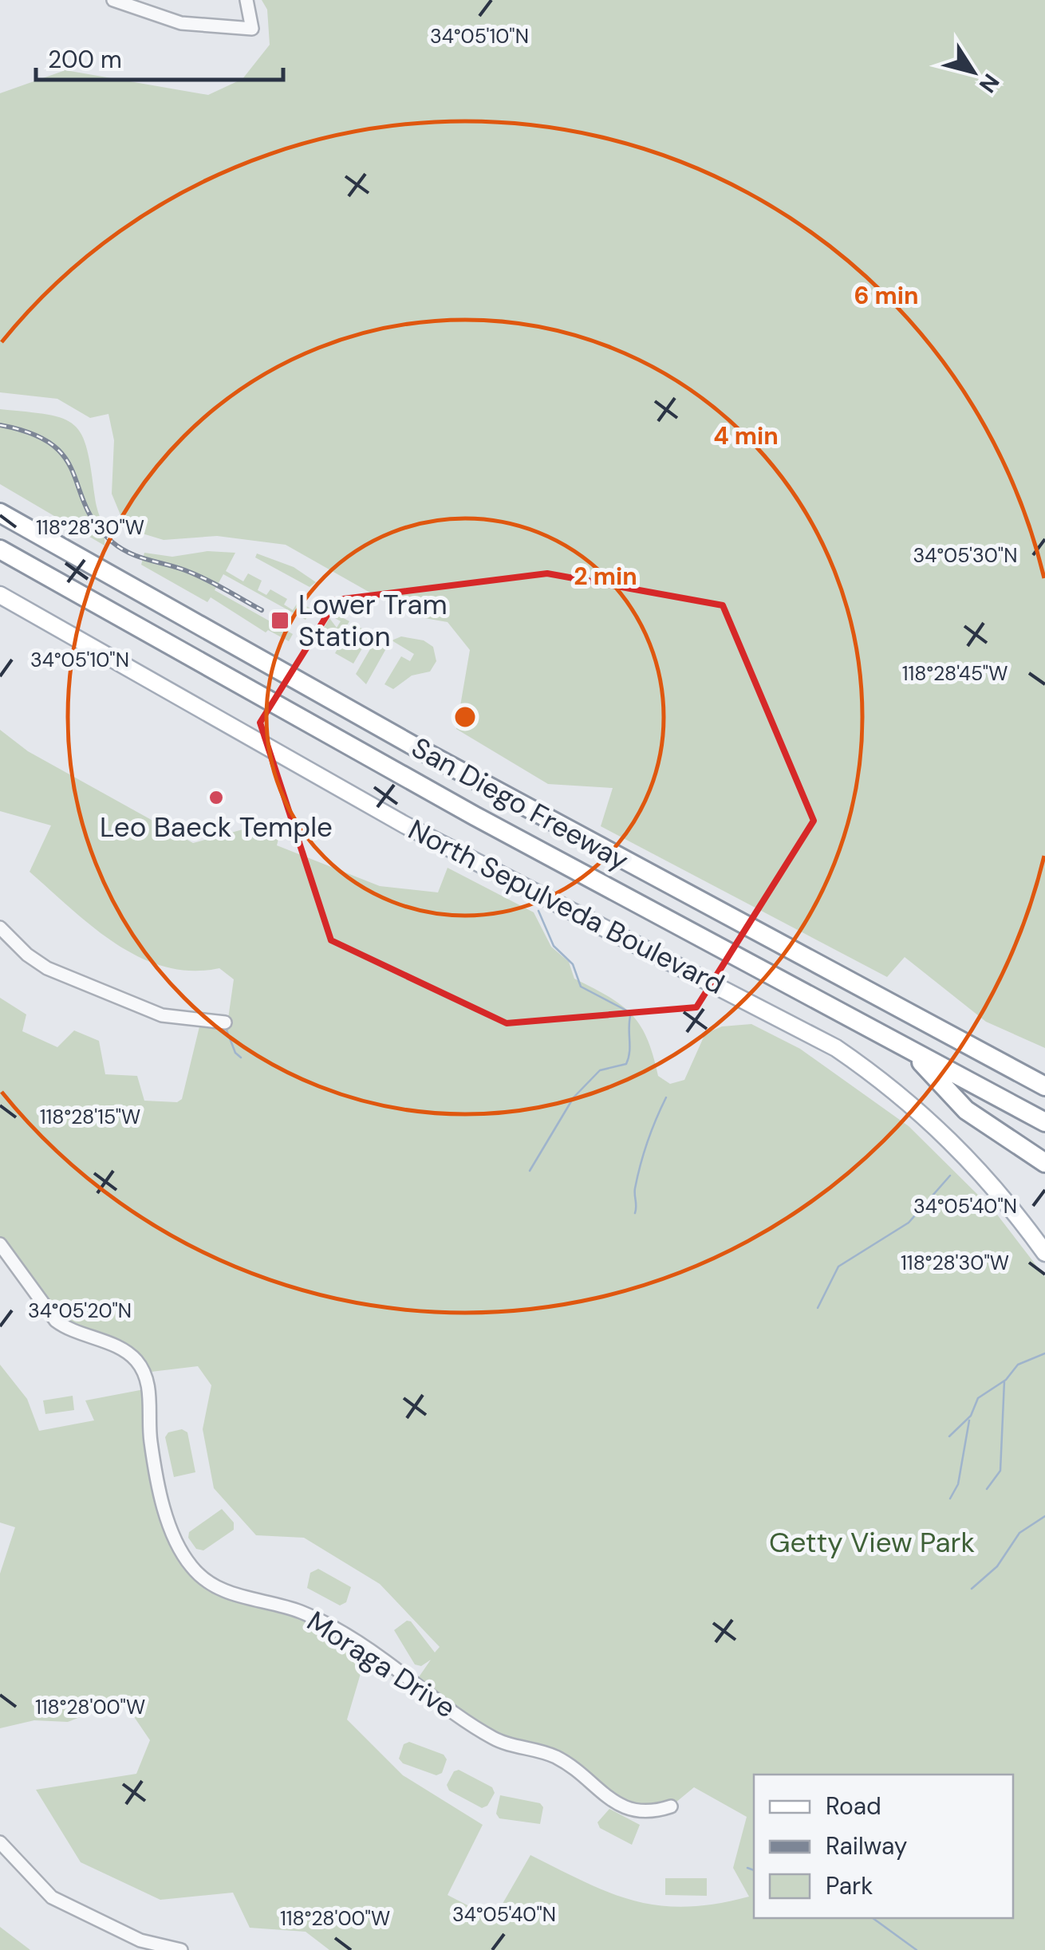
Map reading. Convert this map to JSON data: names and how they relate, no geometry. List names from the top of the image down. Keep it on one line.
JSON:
{"streets":{"highway":["San Diego Freeway"],"main road":["North Sepulveda Boulevard"],"street":["Moraga Drive"]},"parks":["Getty View Park"],"places":{"transit":["Lower Tram Station"],"other":["Leo Baeck Temple"]},"legend":["Road","Railway","Park"],"scale_bar":"200 m","north":"bottom right","coordinates":["34°05'10\"N","118°28'30\"W","34°05'30\"N","118°28'45\"W","118°28'15\"W","34°05'40\"N","34°05'20\"N","118°28'00\"W"],"rings":["6 min","4 min","2 min"]}
